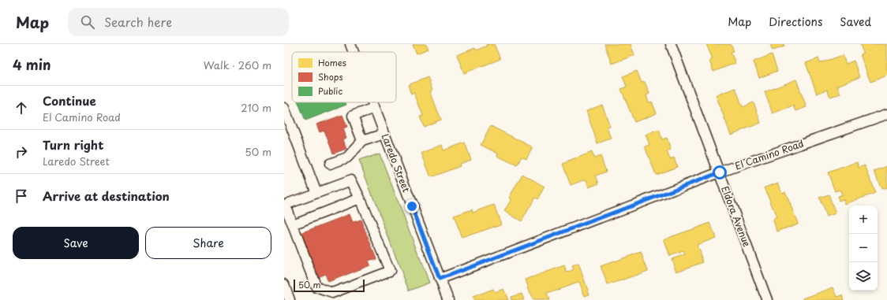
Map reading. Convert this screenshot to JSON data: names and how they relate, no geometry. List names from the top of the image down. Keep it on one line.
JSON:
{"streets":{"street":["El Camino Road","Laredo Street","Eldora Avenue"]},"crossings":[["El Camino Road","Laredo Street"],["El Camino Road","Eldora Avenue"]],"legend":["Homes","Shops","Public"],"scale_bar":"50 m","page":{"header":"Map","search":"Search here","nav":["Map","Directions","Saved"],"heading":["4 min","Walk · 260 m"],"list":[["Continue","El Camino Road","210 m"],["Turn right","Laredo Street","50 m"],"Arrive at destination"],"map_buttons":["+","−"],"buttons":["Save","Share"],"scale":"50 m"}}
